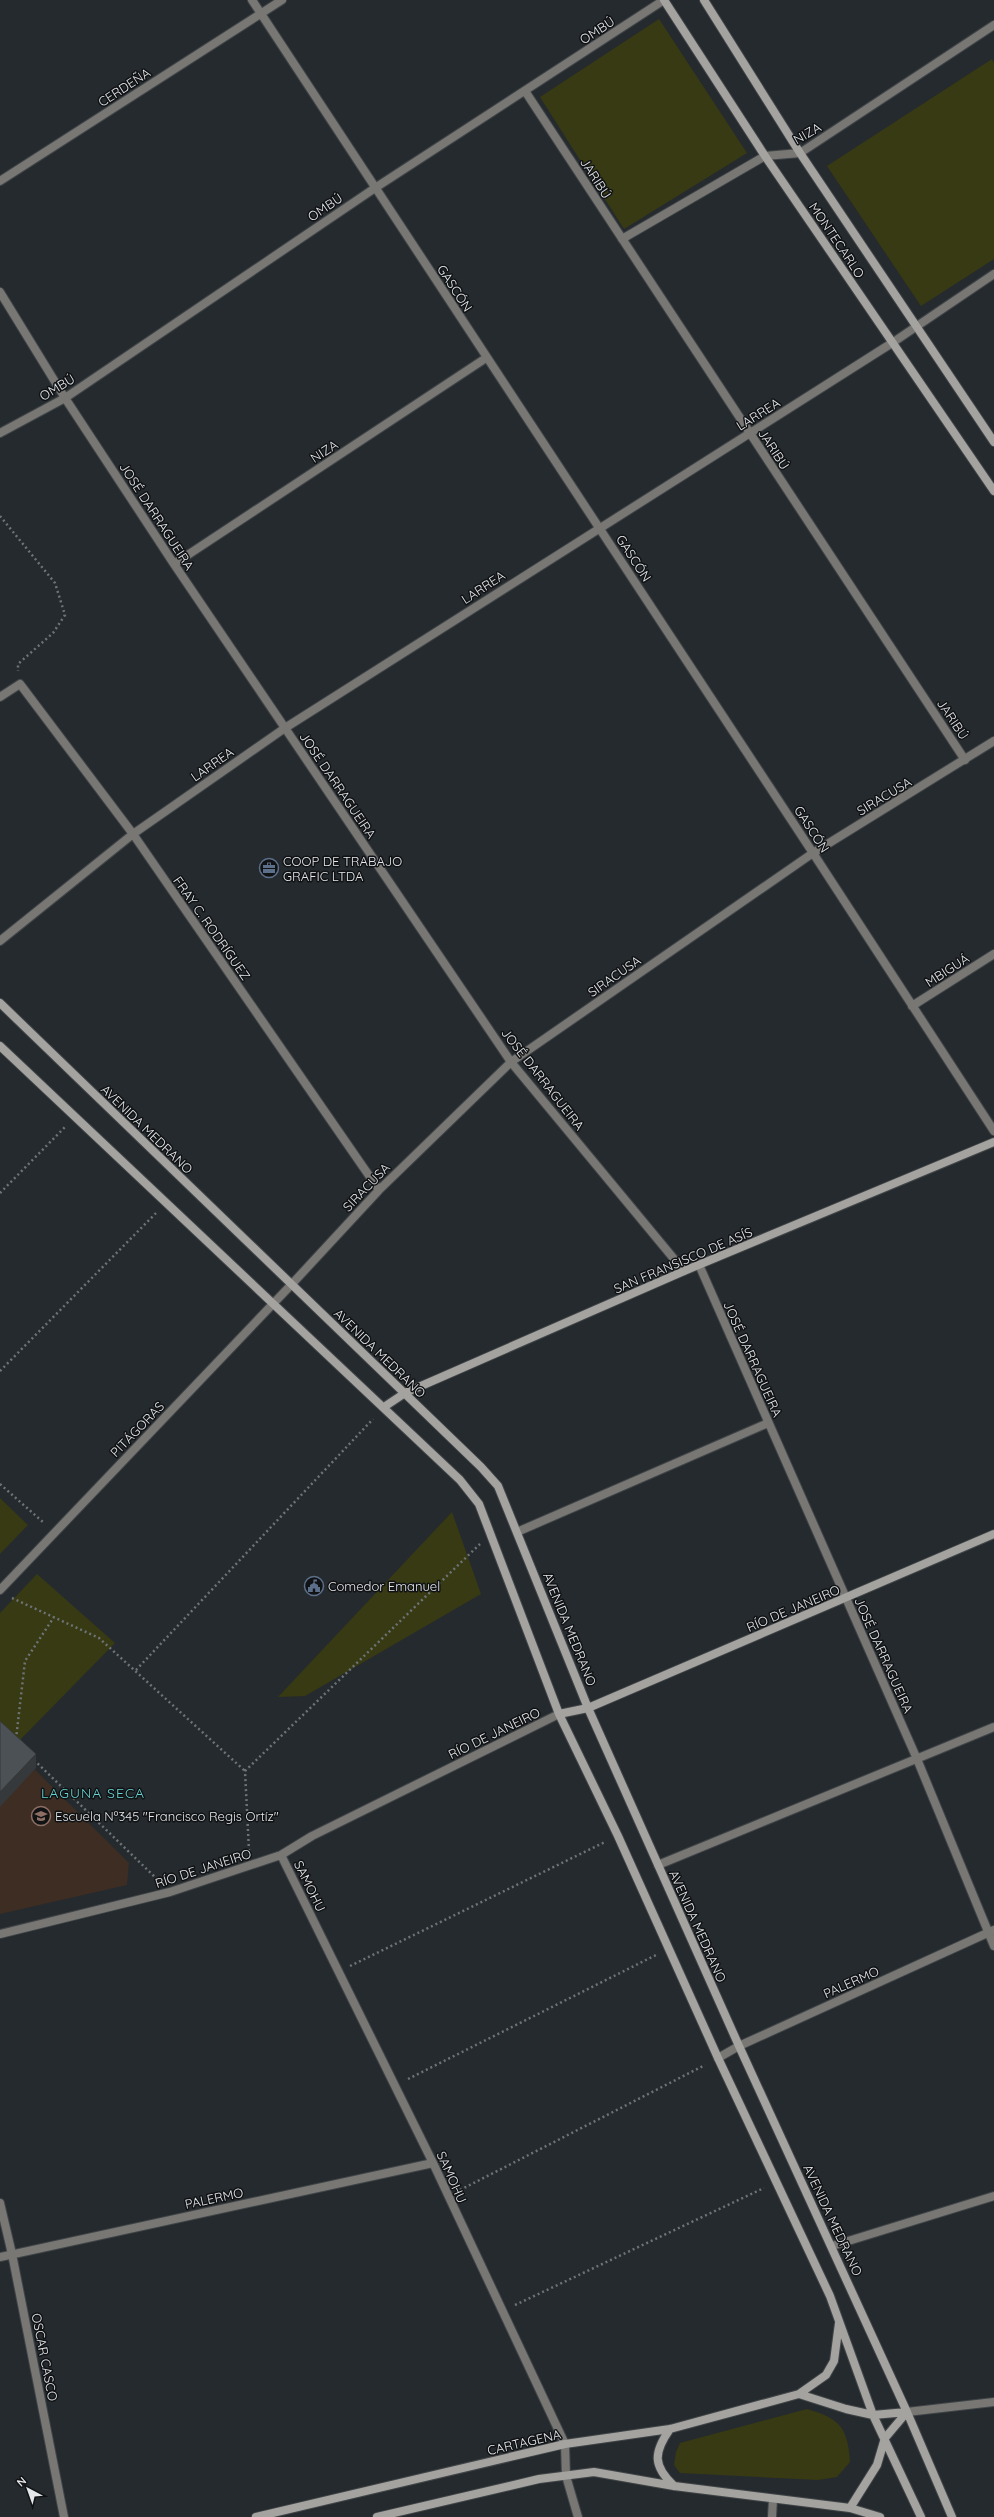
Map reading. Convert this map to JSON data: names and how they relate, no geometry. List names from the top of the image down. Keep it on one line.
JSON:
{"streets":{"main road":["MONTECARLO","AVENIDA MEDRANO","SAN FRANSISCO DE ASÍS","RÍO DE JANEIRO","CARTAGENA"],"street":["OMBÚ","CERDEÑA","NIZA","JARIBÚ","GASCÓN","LARREA","JOSÉ DARRAGUEIRA","SIRACUSA","FRAY C. RODRÍGUEZ","MBIGUÁ","PITÁGORAS","SAMOHU","PALERMO","OSCAR CASCO"]},"crossings":[["OMBÚ","JARIBÚ"],["OMBÚ","MONTECARLO"],["OMBÚ","GASCÓN"],["OMBÚ","JOSÉ DARRAGUEIRA"],["CERDEÑA","GASCÓN"],["NIZA","JARIBÚ"],["NIZA","MONTECARLO"],["NIZA","GASCÓN"],["NIZA","JOSÉ DARRAGUEIRA"],["JARIBÚ","LARREA"],["JARIBÚ","SIRACUSA"],["MONTECARLO","LARREA"],["GASCÓN","LARREA"],["GASCÓN","SIRACUSA"],["GASCÓN","MBIGUÁ"],["LARREA","JOSÉ DARRAGUEIRA"],["LARREA","FRAY C. RODRÍGUEZ"],["JOSÉ DARRAGUEIRA","SIRACUSA"],["JOSÉ DARRAGUEIRA","SAN FRANSISCO DE ASÍS"],["JOSÉ DARRAGUEIRA","RÍO DE JANEIRO"],["JOSÉ DARRAGUEIRA","PALERMO"],["SIRACUSA","FRAY C. RODRÍGUEZ"],["SIRACUSA","AVENIDA MEDRANO"],["SIRACUSA","PITÁGORAS"],["AVENIDA MEDRANO","SAN FRANSISCO DE ASÍS"],["AVENIDA MEDRANO","PITÁGORAS"],["AVENIDA MEDRANO","RÍO DE JANEIRO"],["AVENIDA MEDRANO","PALERMO"],["RÍO DE JANEIRO","SAMOHU"],["SAMOHU","PALERMO"],["SAMOHU","CARTAGENA"],["PALERMO","OSCAR CASCO"]],"districts":["LAGUNA SECA"],"places":{"office":["COOP DE TRABAJO GRAFIC LTDA"],"public building":["Comedor Emanuel"],"school or university":["Escuela Nº345 \"Francisco Regis Ortíz\""]},"north":"top left"}
